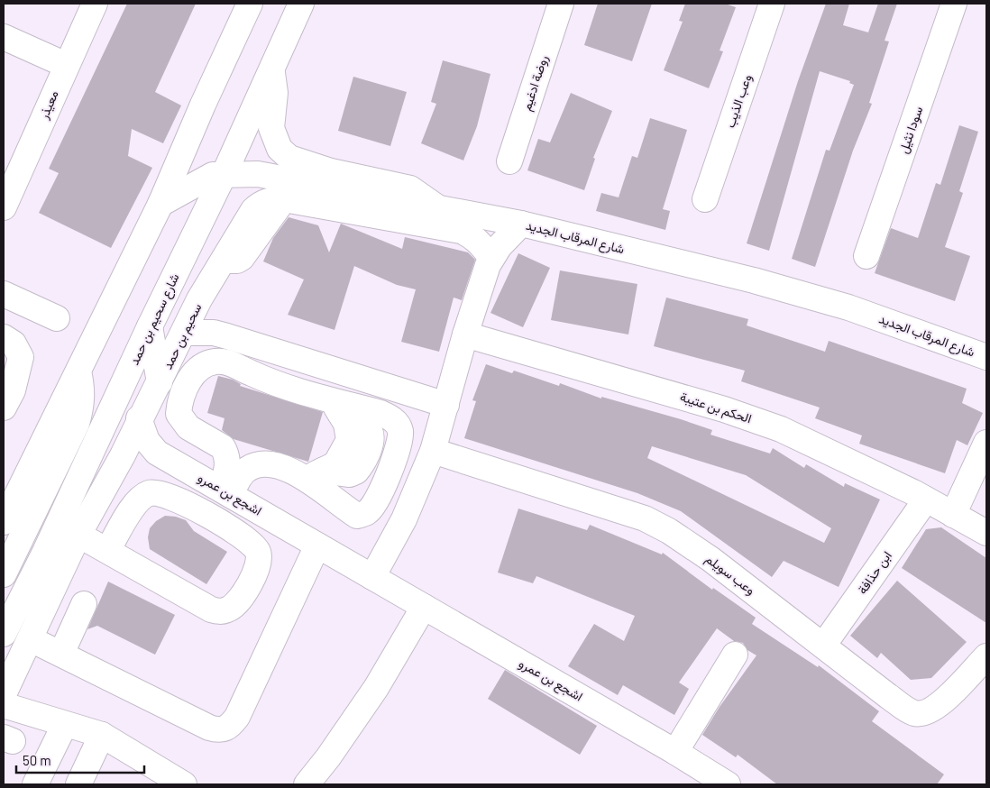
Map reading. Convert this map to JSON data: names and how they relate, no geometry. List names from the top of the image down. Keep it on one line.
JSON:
{"streets":{"main road":["روضة ادغيم","وعب الذيب","معيذر","سودا نثيل","شارع المرقاب الجديد","شارع سحيم بن حمد","سحيم بن حمد","الحكم بن عتيبة","اشجع بن عمرو","ابن حذافة","وعب سويلم"]},"crossings":[["شارع المرقاب الجديد","شارع سحيم بن حمد"],["سحيم بن حمد","اشجع بن عمرو"],["الحكم بن عتيبة","ابن حذافة"],["ابن حذافة","وعب سويلم"]],"scale_bar":"50 m"}
